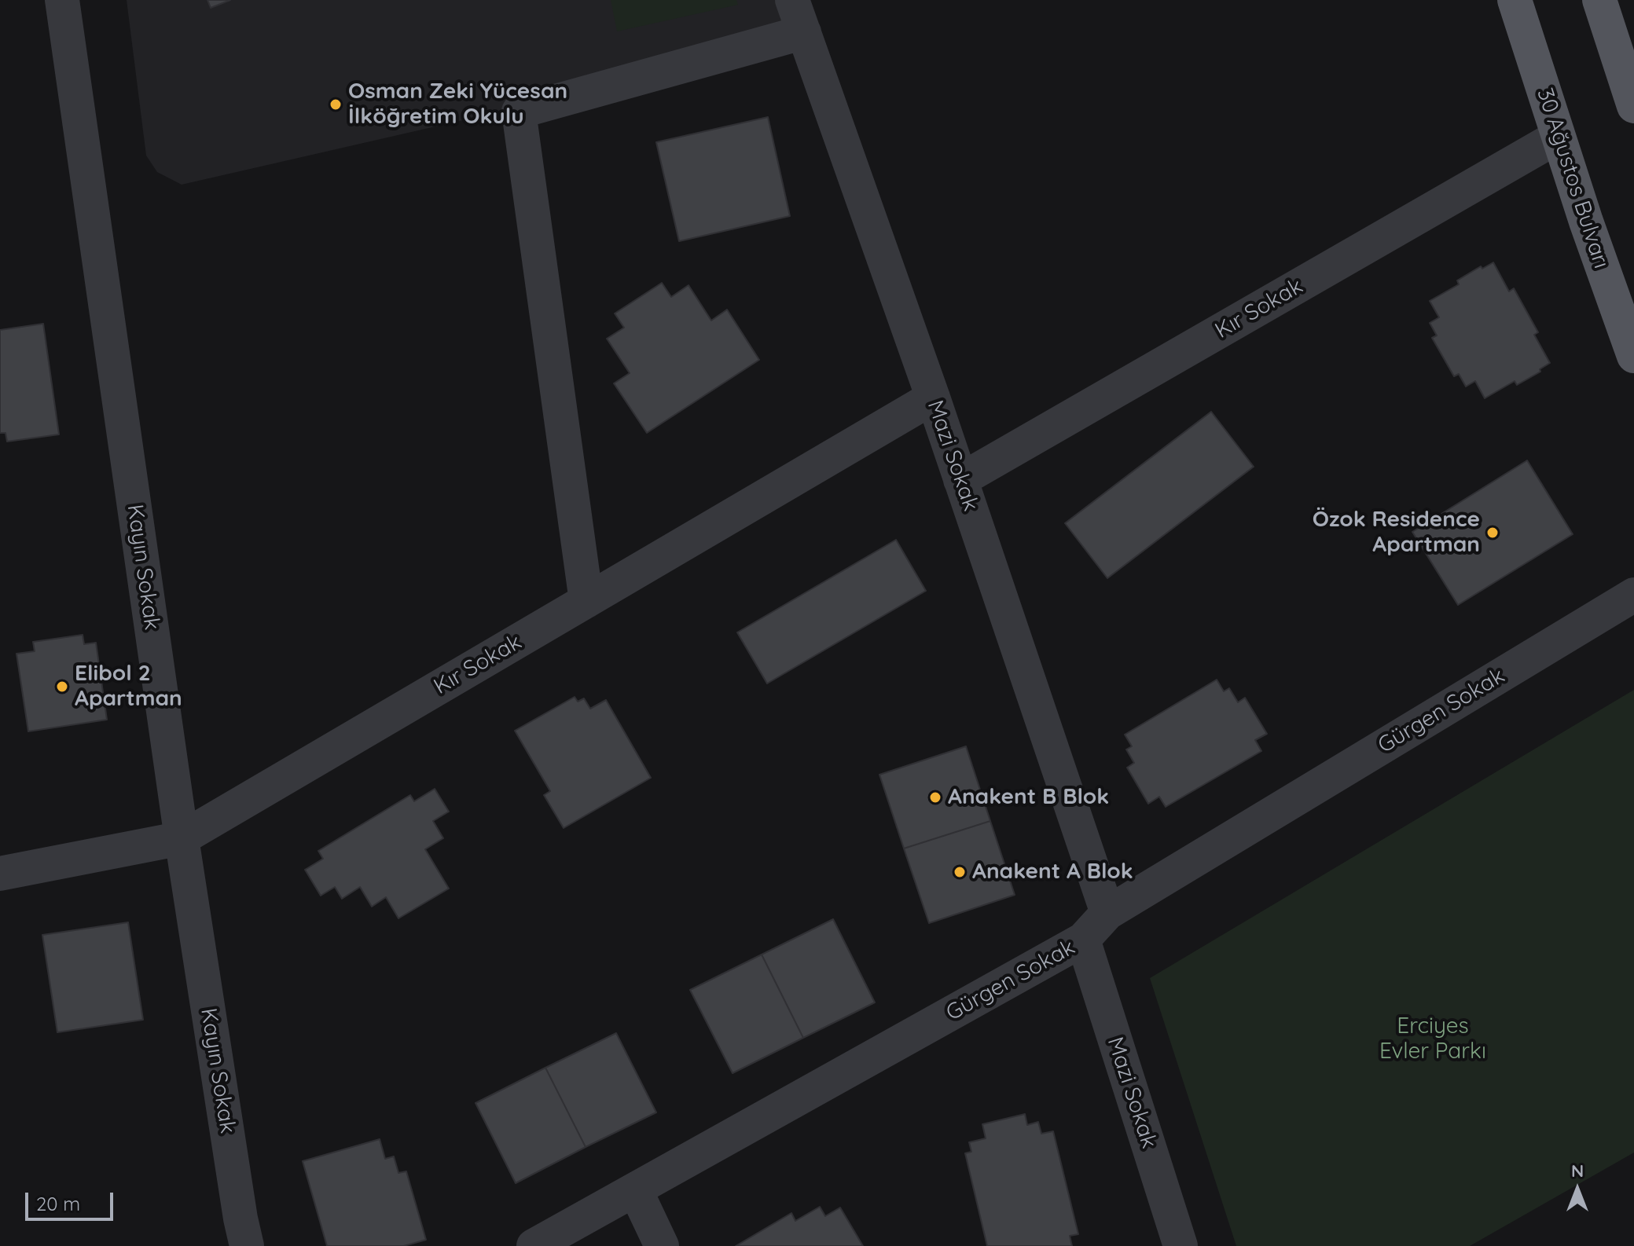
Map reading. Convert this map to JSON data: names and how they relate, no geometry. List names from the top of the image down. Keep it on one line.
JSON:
{"streets":{"main road":["30 Ağustos Bulvarı"],"street":["Kır Sokak","Mazi Sokak","Kayın Sokak","Gürgen Sokak"]},"crossings":[["30 Ağustos Bulvarı","Kır Sokak"],["Kır Sokak","Mazi Sokak"],["Kır Sokak","Kayın Sokak"],["Mazi Sokak","Gürgen Sokak"]],"parks":["Erciyes Evler Parkı"],"places":["Osman Zeki Yücesan İlköğretim Okulu","Özok Residence Apartman","Elibol 2 Apartman","Anakent B Blok","Anakent A Blok"],"scale_bar":"20 m","north":"top"}
